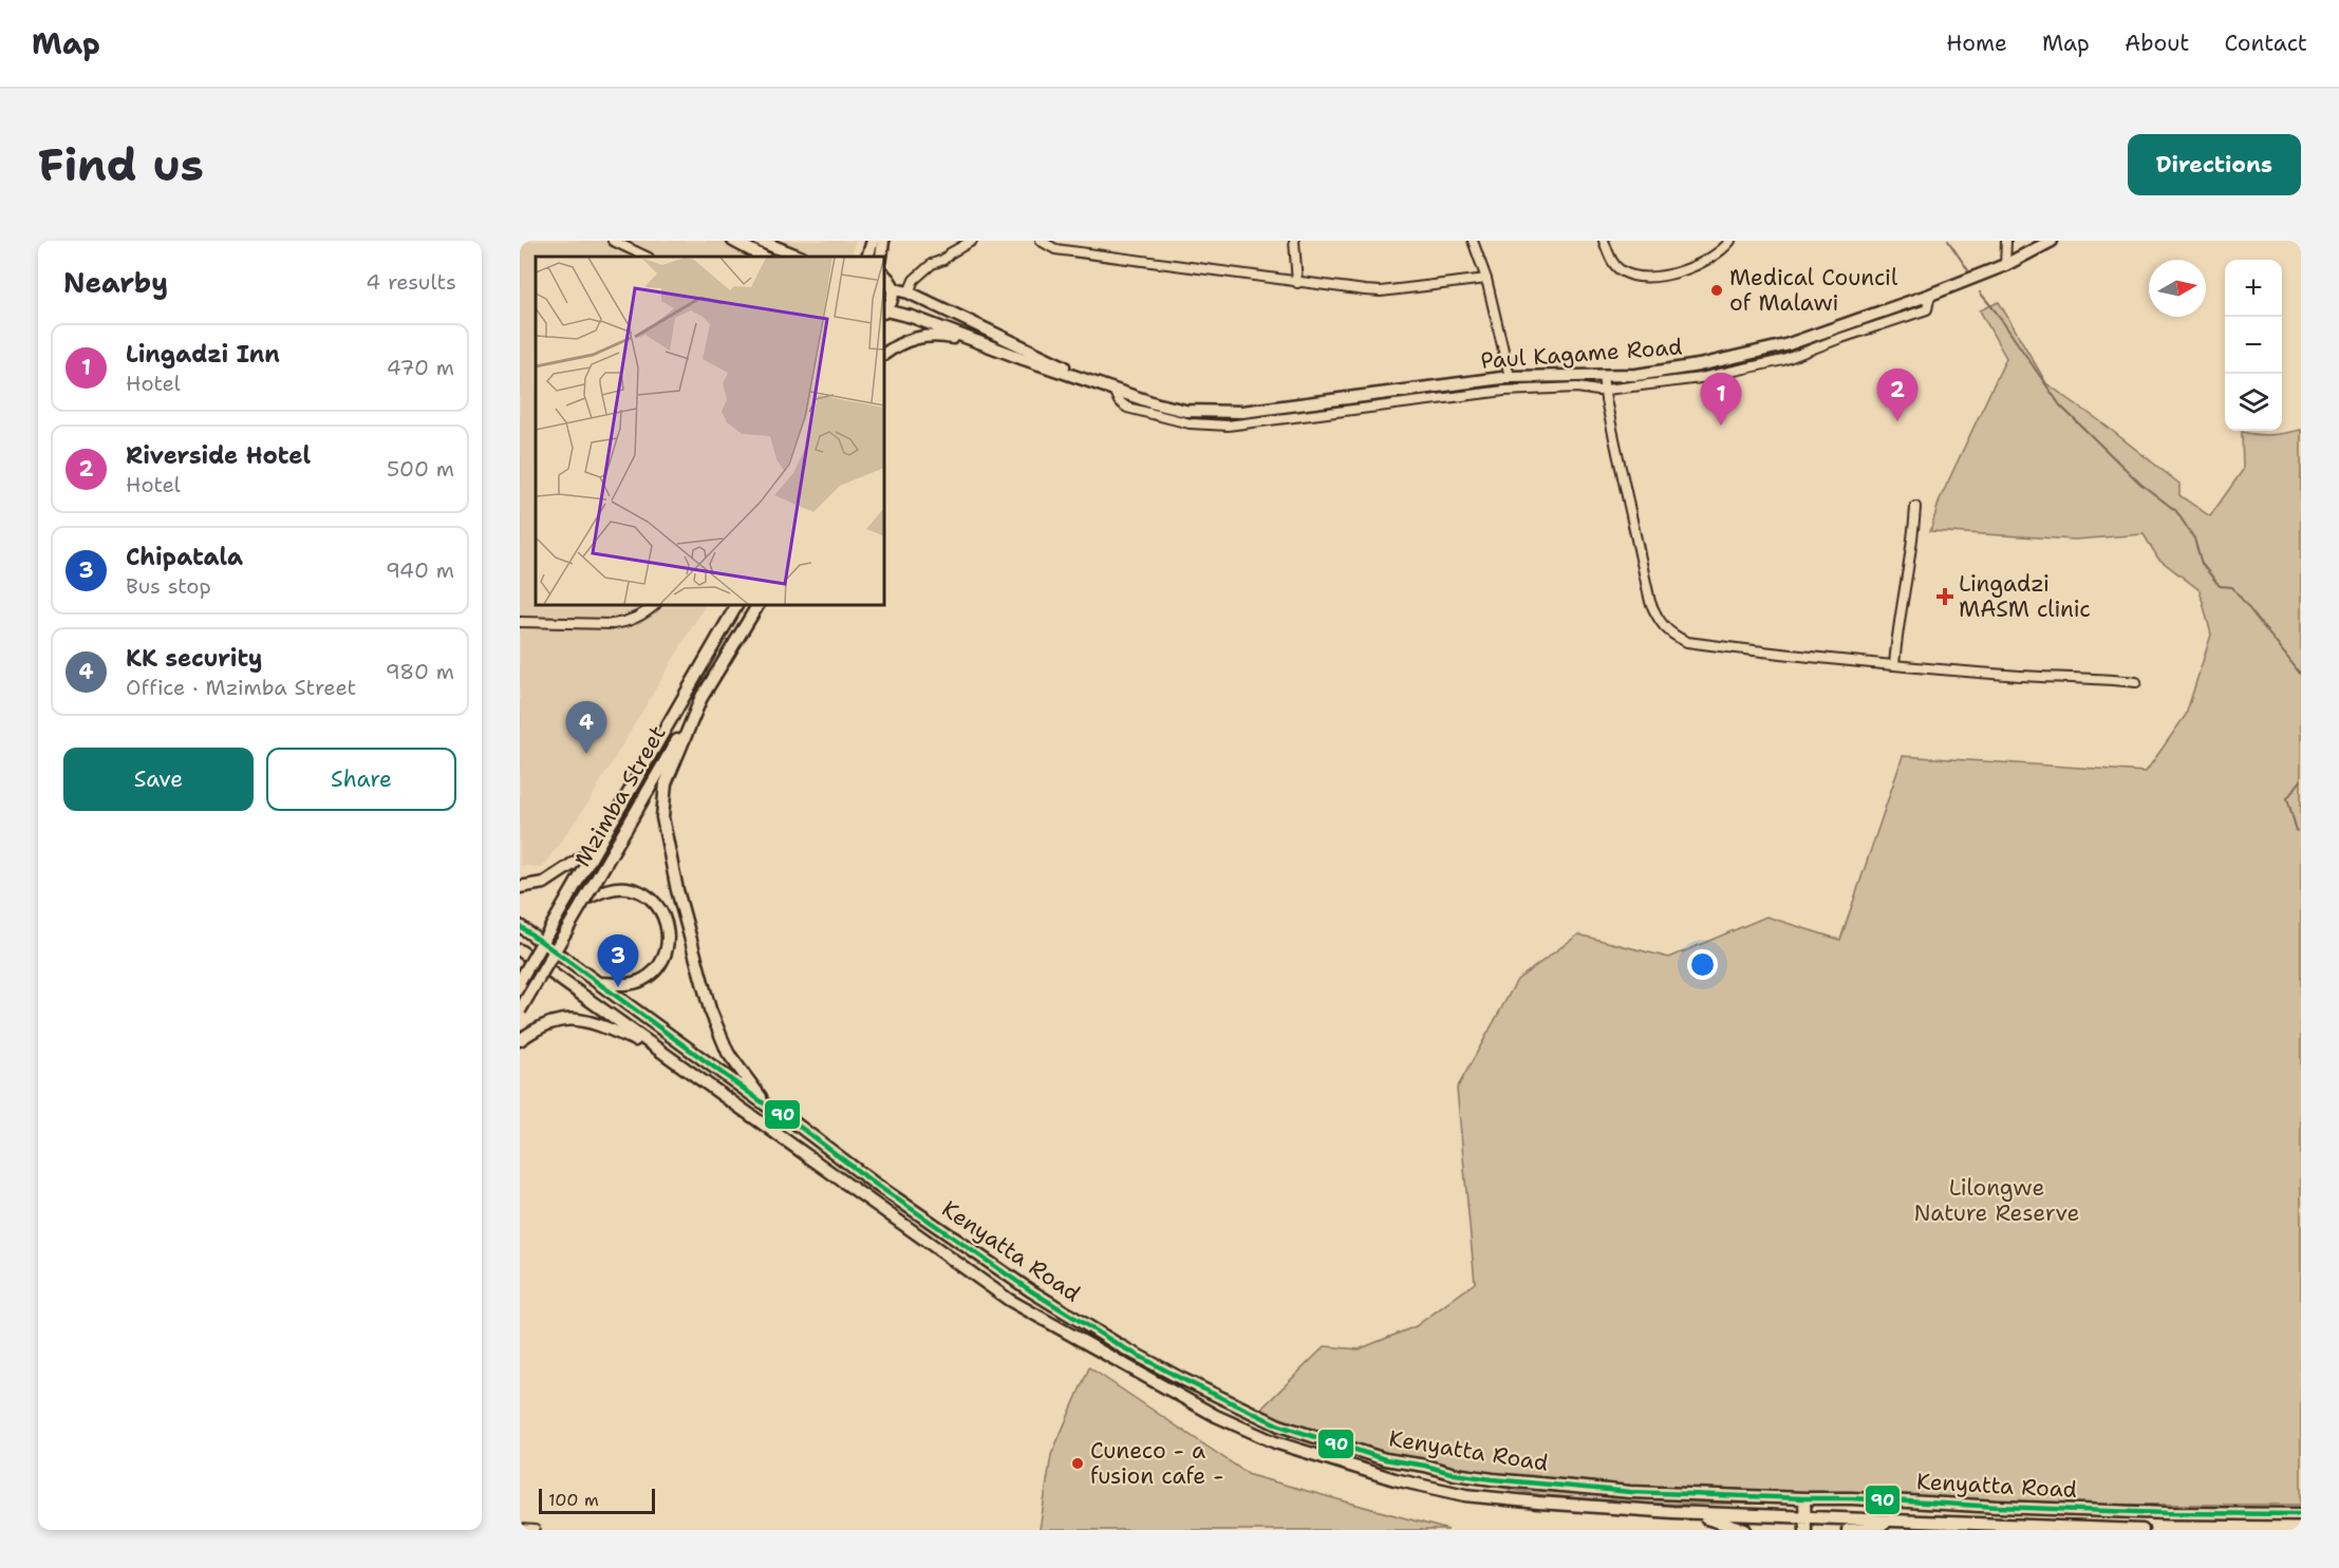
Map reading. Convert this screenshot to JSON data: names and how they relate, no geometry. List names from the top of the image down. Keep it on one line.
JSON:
{"streets":{"main road":["Paul Kagame Road","Mzimba Street","Kenyatta Road"]},"parks":["Lilongwe Nature Reserve"],"places":{"other":["Medical Council of Malawi","Cuneco - a fusion cafe -"],"health":["Lingadzi MASM clinic"]},"lines":["transit line 90"],"scale_bar":"100 m","north":"right","page":{"header":"Map","nav":["Home","Map","About","Contact"],"buttons":["Directions",["Save","Share"]],"title":"Find us","heading":["Nearby","4 results"],"map_buttons":["+","−"],"list":[{"mark":"1","name":"Lingadzi Inn","note":"Hotel","value":"470 m"},{"mark":"2","name":"Riverside Hotel","note":"Hotel","value":"500 m"},{"mark":"3","name":"Chipatala","note":"Bus stop","value":"940 m"},{"mark":"4","name":"KK security","note":"Office · Mzimba Street","value":"980 m"}],"pins":["2","1","4","3"],"scale":"100 m"}}
